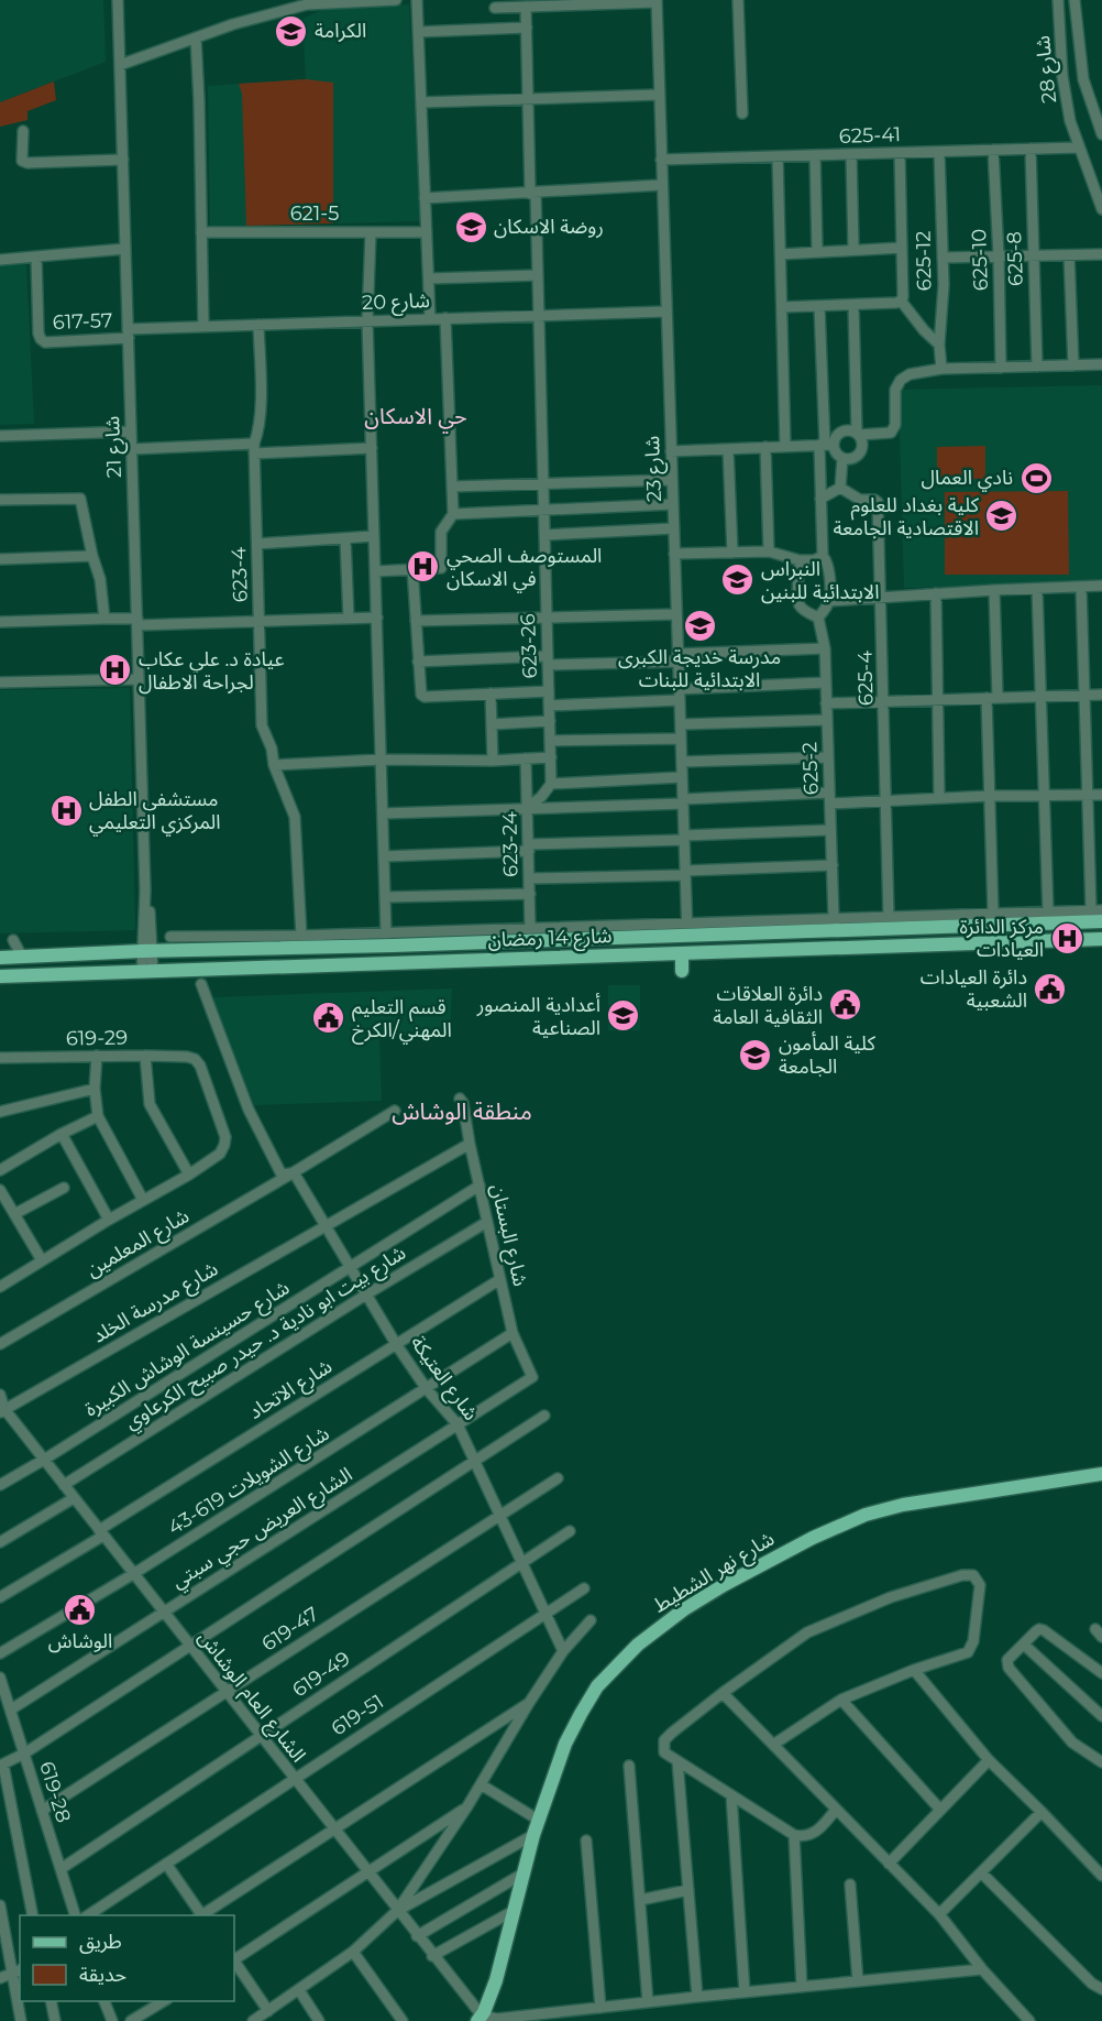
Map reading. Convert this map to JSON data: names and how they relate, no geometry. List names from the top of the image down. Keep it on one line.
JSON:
{"streets":{"main road":["شارع 14 رمضان","شارع نهر الشطيط"],"street":["شارع 28","625-41","621-5","625-8","625-10","625-12","شارع 20","617-57","شارع 21","شارع 23","623-4","623-26","625-4","625-2","623-24","619-29","شارع البستان","شارع المعلمين","شارع مدرسة الخلد","شارع بيت ابو نادية د. حيدر صبيح الكرعاوي","شارع حسينسة الوشاش الكبيرة","شارع العتيکة","شارع الاتحاد","شارع الشويلات 619-43","الشارع العريض حجي سبتي","619-47","619-49","الشارع العام الوشاش","619-51","619-28"]},"crossings":[["شارع 28","625-41"],["625-41","625-8"],["625-41","625-10"],["625-41","625-12"],["625-41","شارع 23"],["شارع 20","617-57"],["شارع 20","شارع 21"],["شارع 20","شارع 23"],["شارع 20","623-4"],["شارع 20","623-26"],["617-57","شارع 21"],["شارع 21","شارع 14 رمضان"],["شارع 23","شارع 14 رمضان"],["شارع البستان","شارع مدرسة الخلد"],["شارع البستان","شارع بيت ابو نادية د. حيدر صبيح الكرعاوي"],["شارع البستان","شارع حسينسة الوشاش الكبيرة"],["شارع البستان","شارع الاتحاد"],["شارع البستان","شارع الشويلات 619-43"],["شارع البستان","الشارع العريض حجي سبتي"],["شارع المعلمين","شارع العتيکة"],["شارع مدرسة الخلد","شارع العتيکة"],["شارع مدرسة الخلد","الشارع العام الوشاش"],["شارع بيت ابو نادية د. حيدر صبيح الكرعاوي","شارع العتيکة"],["شارع بيت ابو نادية د. حيدر صبيح الكرعاوي","الشارع العام الوشاش"],["شارع حسينسة الوشاش الكبيرة","شارع العتيکة"],["شارع حسينسة الوشاش الكبيرة","الشارع العام الوشاش"],["شارع العتيکة","شارع الاتحاد"],["شارع العتيکة","شارع الشويلات 619-43"],["شارع العتيکة","الشارع العريض حجي سبتي"],["شارع العتيکة","619-47"],["شارع العتيکة","619-49"],["شارع العتيکة","619-51"],["شارع الاتحاد","الشارع العام الوشاش"],["شارع الشويلات 619-43","الشارع العام الوشاش"],["الشارع العريض حجي سبتي","الشارع العام الوشاش"],["الشارع العريض حجي سبتي","619-28"],["شارع نهر الشطيط","الشارع العام الوشاش"],["619-47","الشارع العام الوشاش"],["619-47","619-28"],["619-49","الشارع العام الوشاش"],["619-49","619-28"],["الشارع العام الوشاش","619-51"]],"districts":["حي الاسكان","منطقة الوشاش"],"places":{"school or university":["الكرامة","روضة الاسكان","كلية بغداد للعلوم الاقتصادية الجامعة","النبراس الابتدائية للبنين","مدرسة خديجة الكبرى الابتدائية للبنات","أعدادية المنصور الصناعية","كلية المأمون الجامعة"],"sports":["نادي العمال"],"hospital":["المستوصف الصحي في الاسكان","عيادة د. علي عكاب لجراحة الاطفال","مستشفى الطفل المركزي التعليمي","مركز الدائرة العيادات"],"public building":["دائرة العيادات الشعبية","دائرة العلاقات الثقافية العامة","قسم التعليم المهني/الكرخ","الوشاش"]},"legend":["طريق","حديقة"]}
